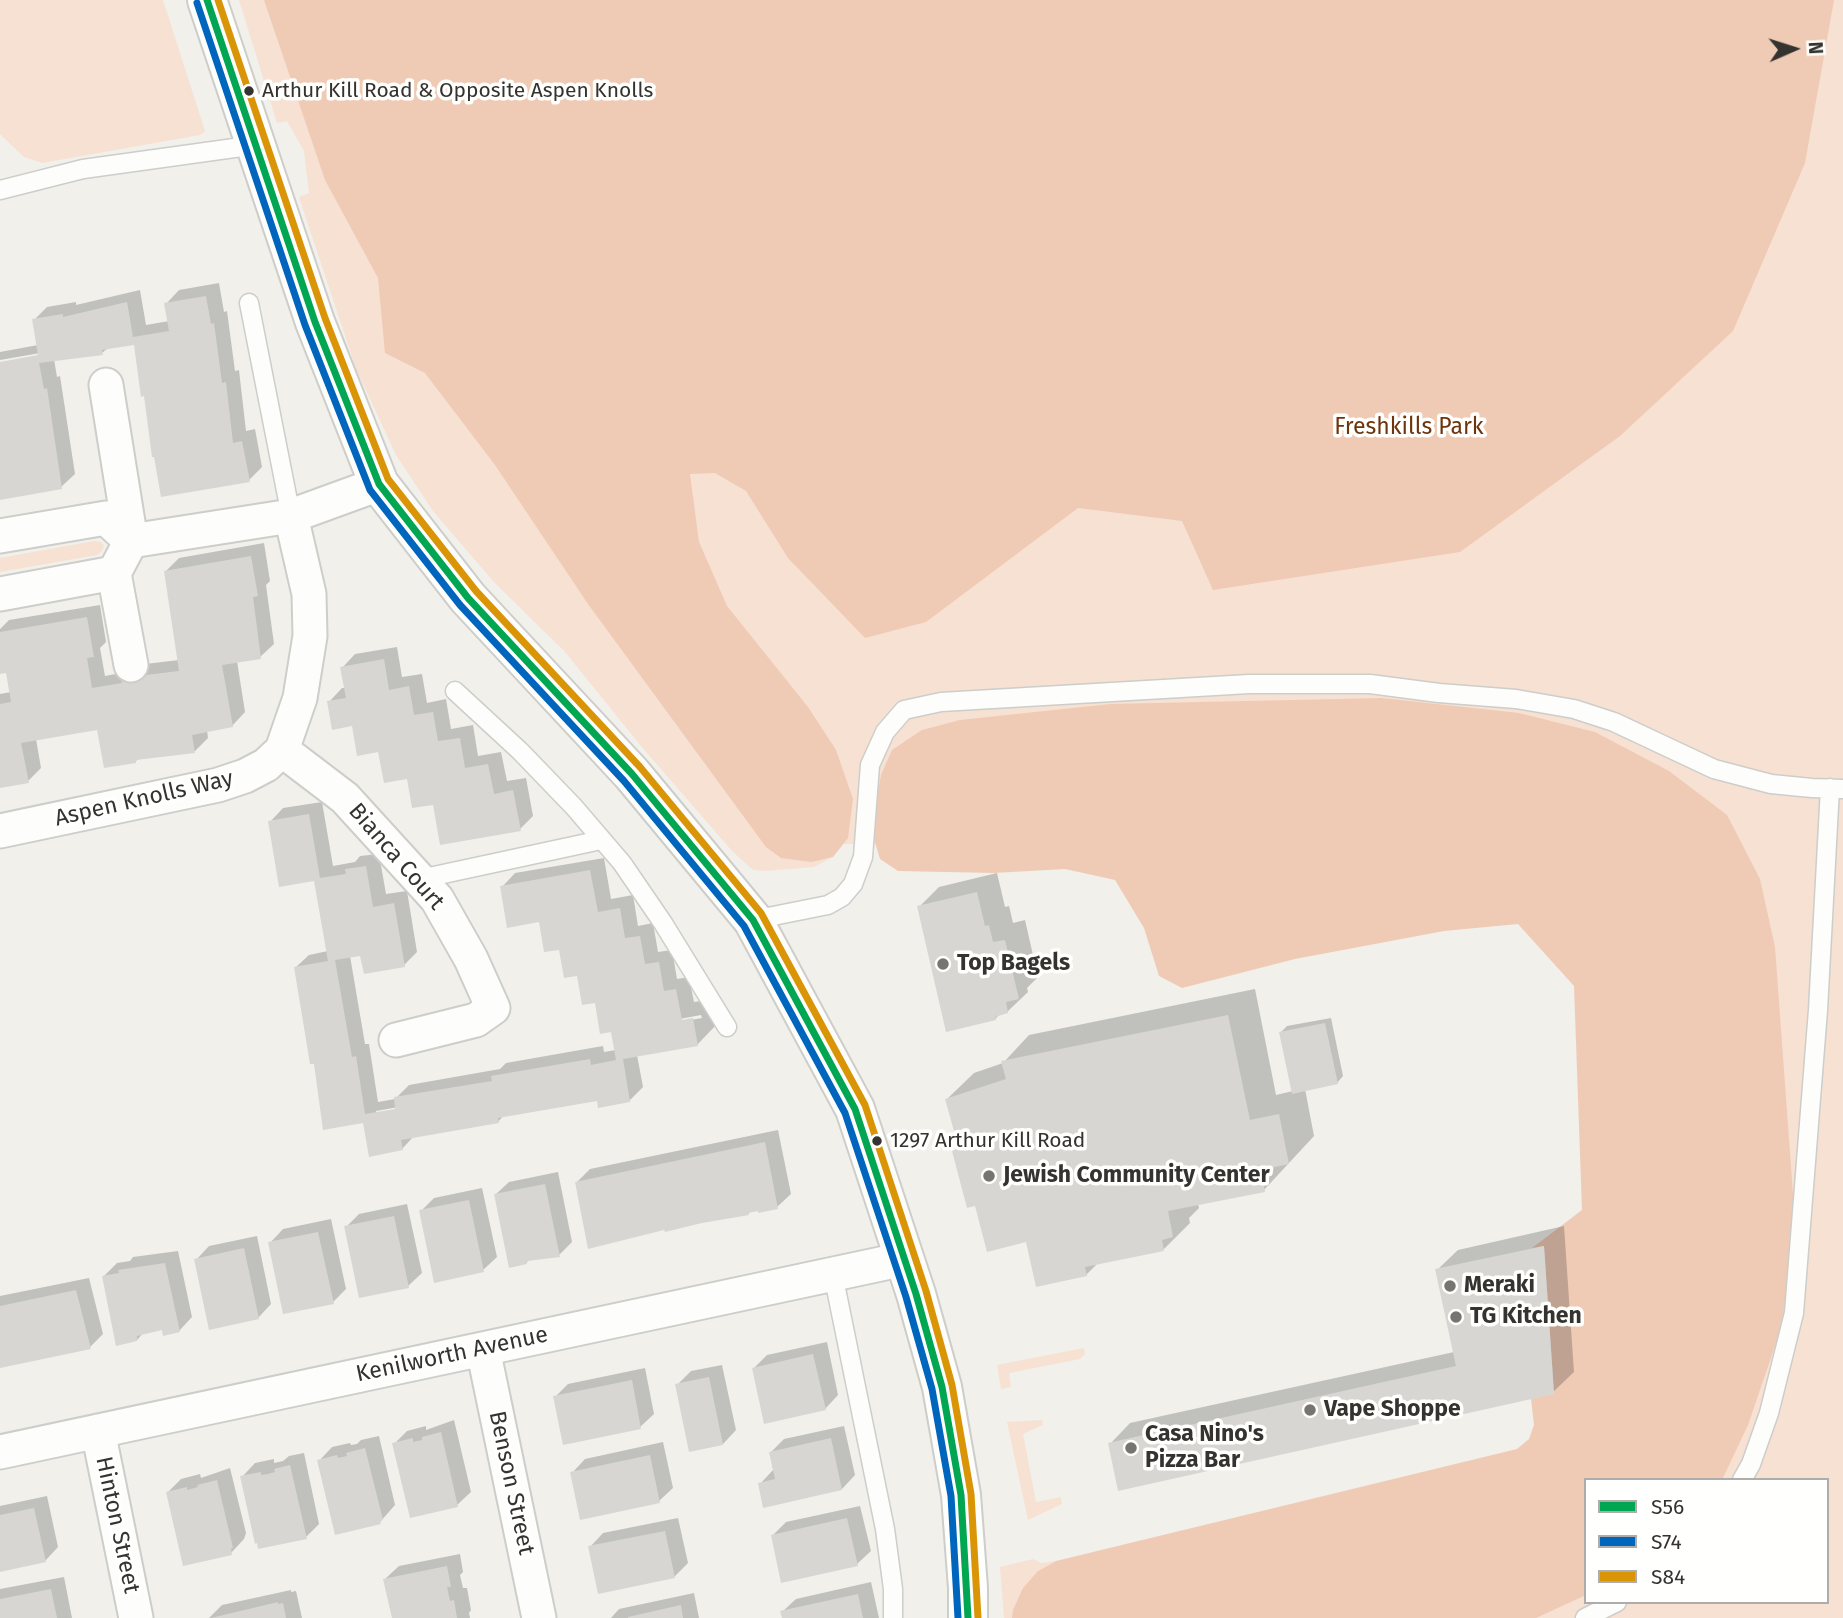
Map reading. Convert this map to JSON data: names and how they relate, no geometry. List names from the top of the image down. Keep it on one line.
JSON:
{"streets":{"street":["Aspen Knolls Way","Bianca Court","Kenilworth Avenue","Benson Street","Hinton Street"]},"crossings":[["Aspen Knolls Way","Bianca Court"],["Kenilworth Avenue","Benson Street"],["Kenilworth Avenue","Hinton Street"]],"parks":["Freshkills Park"],"places":["Arthur Kill Road & Opposite Aspen Knolls","Top Bagels","1297 Arthur Kill Road","Jewish Community Center","Meraki","TG Kitchen","Vape Shoppe","Casa Nino's Pizza Bar"],"lines":["transit line S56","transit line S84","transit line S74"],"legend":["S56","S74","S84"],"north":"right"}
